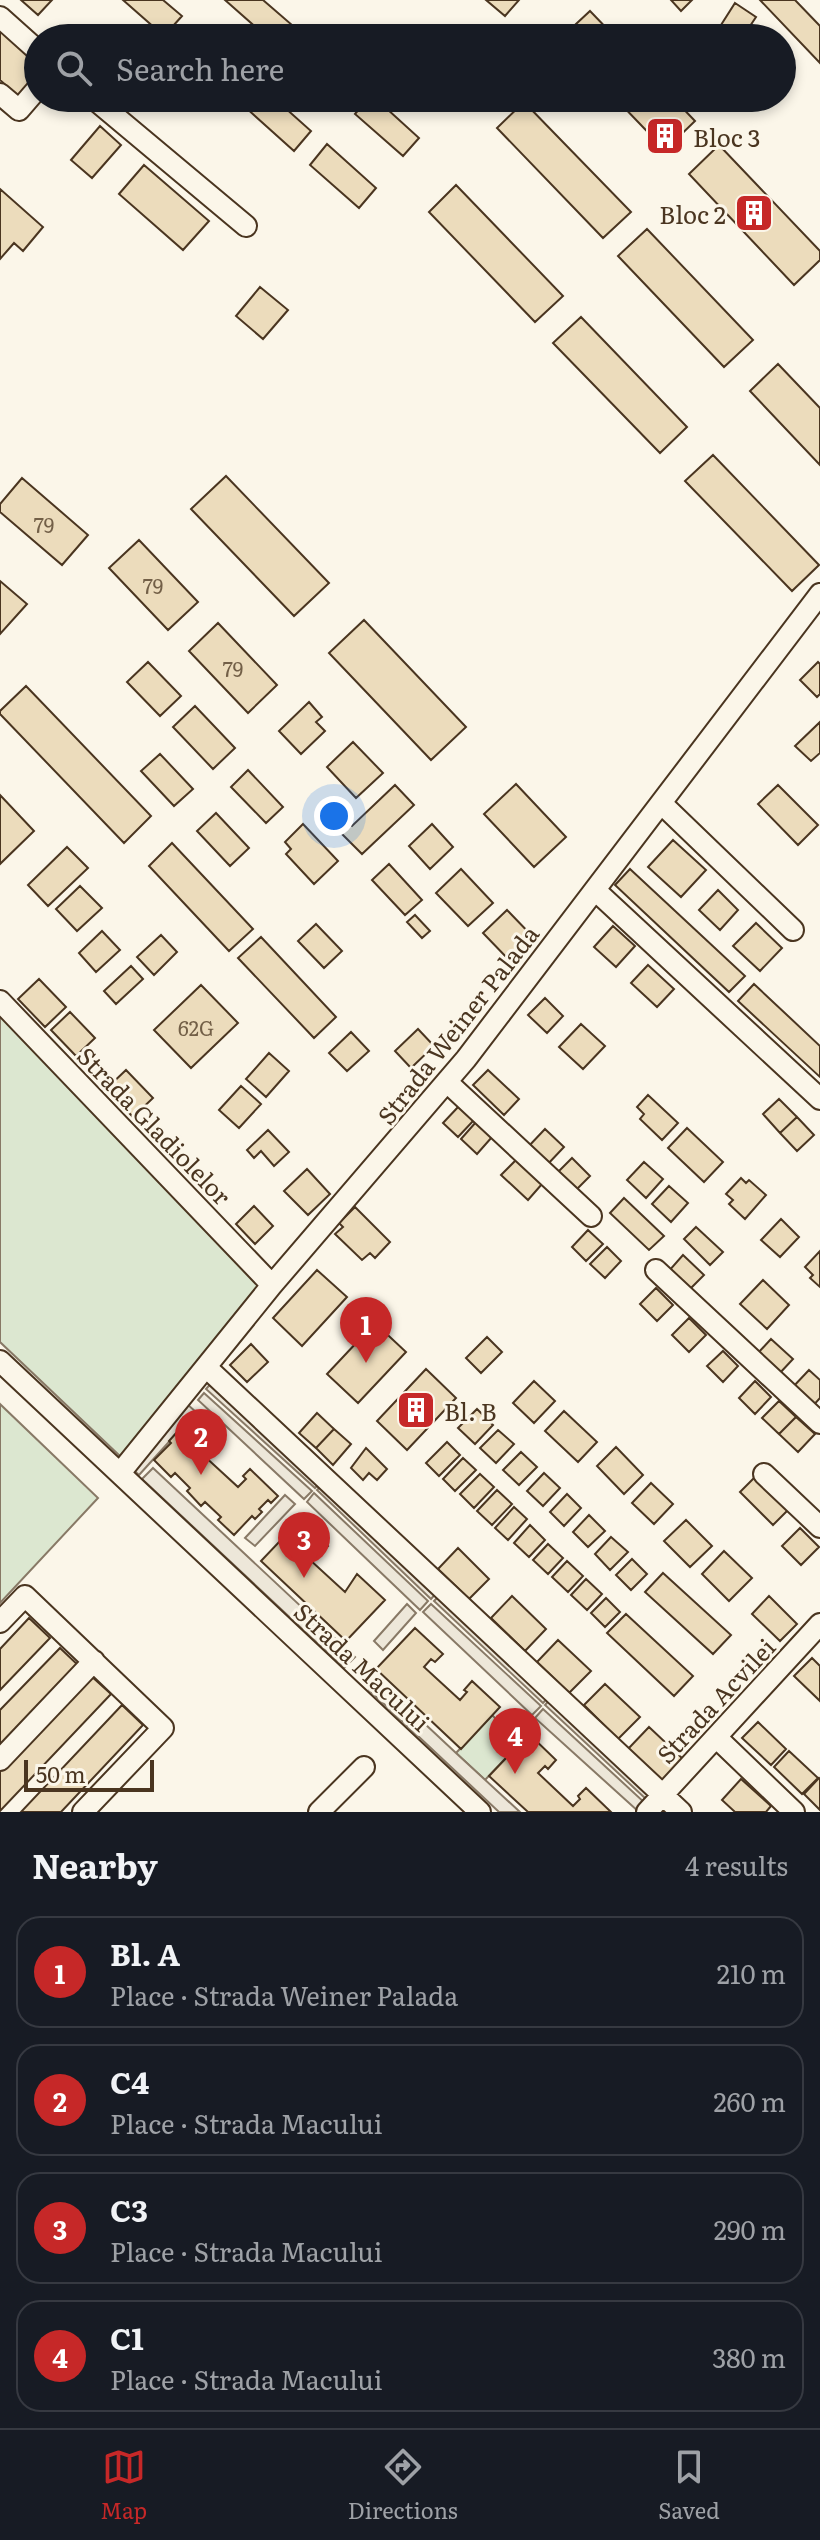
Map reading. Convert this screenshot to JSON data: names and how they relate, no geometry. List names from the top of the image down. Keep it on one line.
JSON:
{"streets":{"street":["Strada Weiner Palada","Strada Gladiolelor","Strada Macului","Strada Acvilei"]},"crossings":[["Strada Weiner Palada","Strada Gladiolelor"],["Strada Weiner Palada","Strada Macului"]],"places":{"building":["Bloc 3","Bloc 2","Bl. B"]},"house_numbers":["79","79","79","62G"],"scale_bar":"50 m","page":{"search":"Search here","pins":["1","2","3","4"],"scale":"50 m","heading":["Nearby","4 results"],"list":[{"mark":"1","name":"Bl. A","note":"Place · Strada Weiner Palada","value":"210 m"},{"mark":"2","name":"C4","note":"Place · Strada Macului","value":"260 m"},{"mark":"3","name":"C3","note":"Place · Strada Macului","value":"290 m"},{"mark":"4","name":"C1","note":"Place · Strada Macului","value":"380 m"}],"nav":["Map","Directions","Saved"]}}
